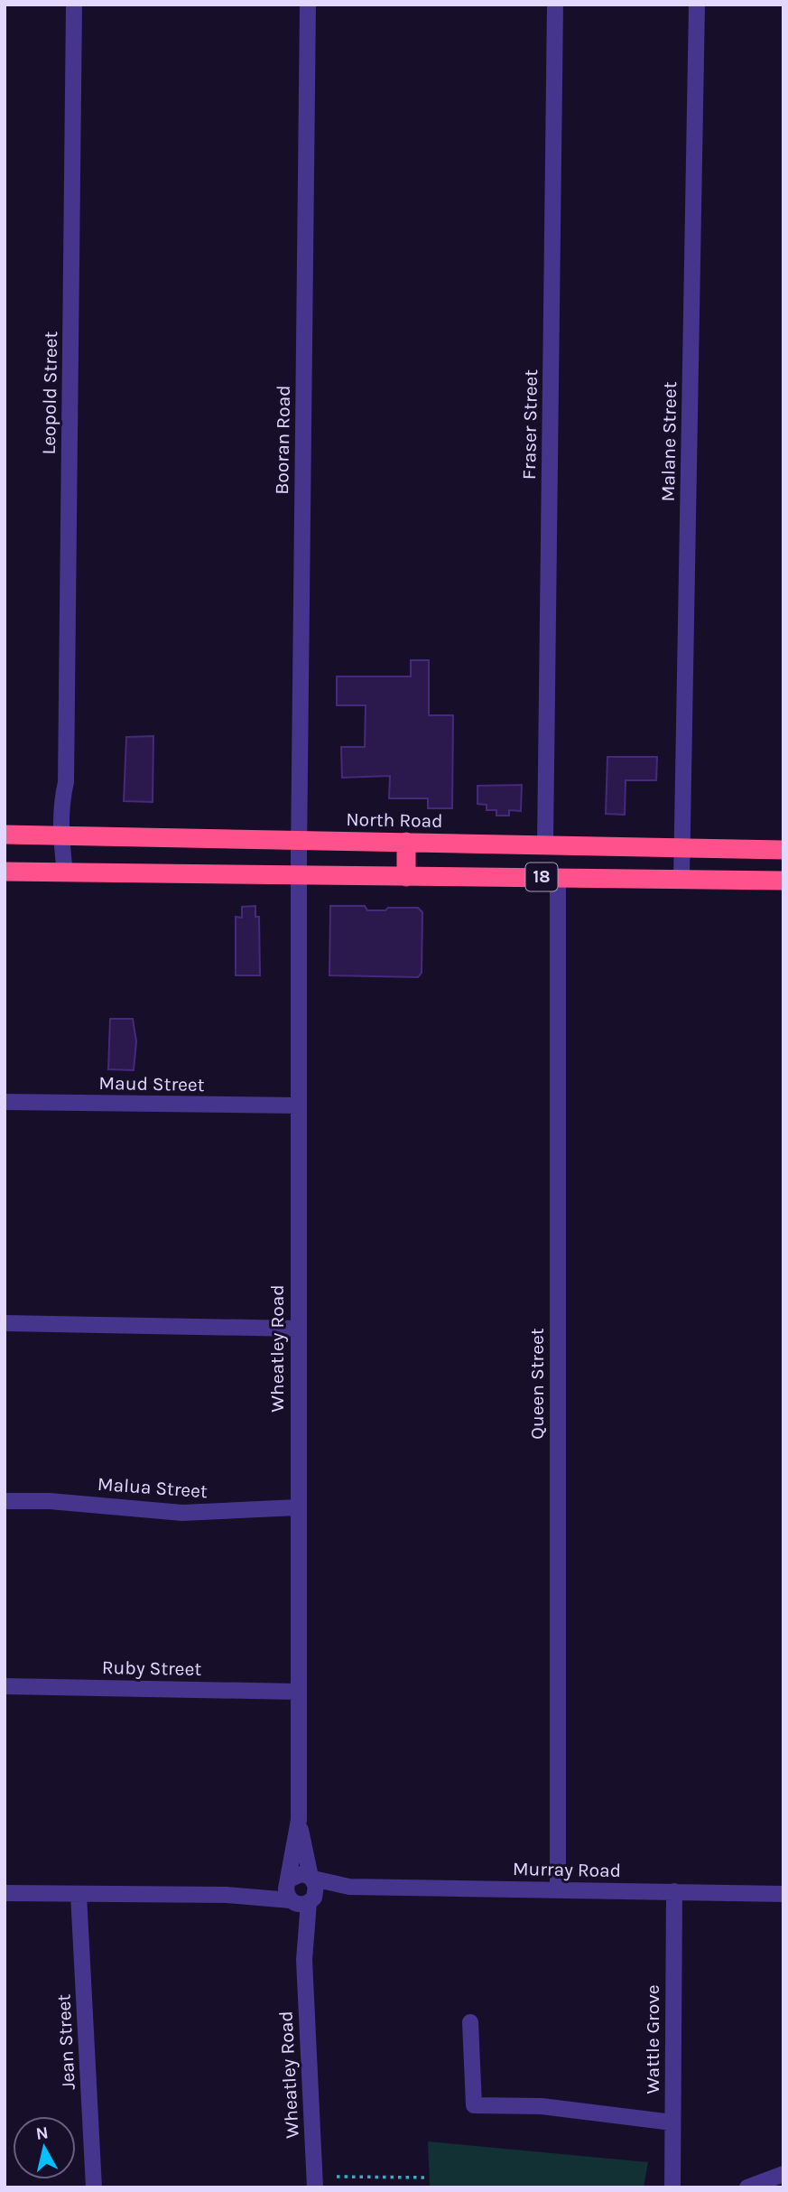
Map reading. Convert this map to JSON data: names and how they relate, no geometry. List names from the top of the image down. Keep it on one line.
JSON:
{"streets":{"highway":["North Road","18"],"street":["Leopold Street","Fraser Street","Booran Road","Malane Street","Maud Street","Wheatley Road","Queen Street","Malua Street","Ruby Street","Murray Road","Wattle Grove","Jean Street"]},"crossings":[["Leopold Street","North Road"],["Leopold Street","18"],["Fraser Street","North Road"],["Booran Road","North Road"],["Booran Road","18"],["Booran Road","Wheatley Road"],["Malane Street","North Road"],["Malane Street","18"],["18","Wheatley Road"],["18","Queen Street"],["Maud Street","Wheatley Road"],["Wheatley Road","Malua Street"],["Wheatley Road","Ruby Street"],["Wheatley Road","Murray Road"],["Queen Street","Murray Road"],["Murray Road","Wattle Grove"]],"north":"top"}
